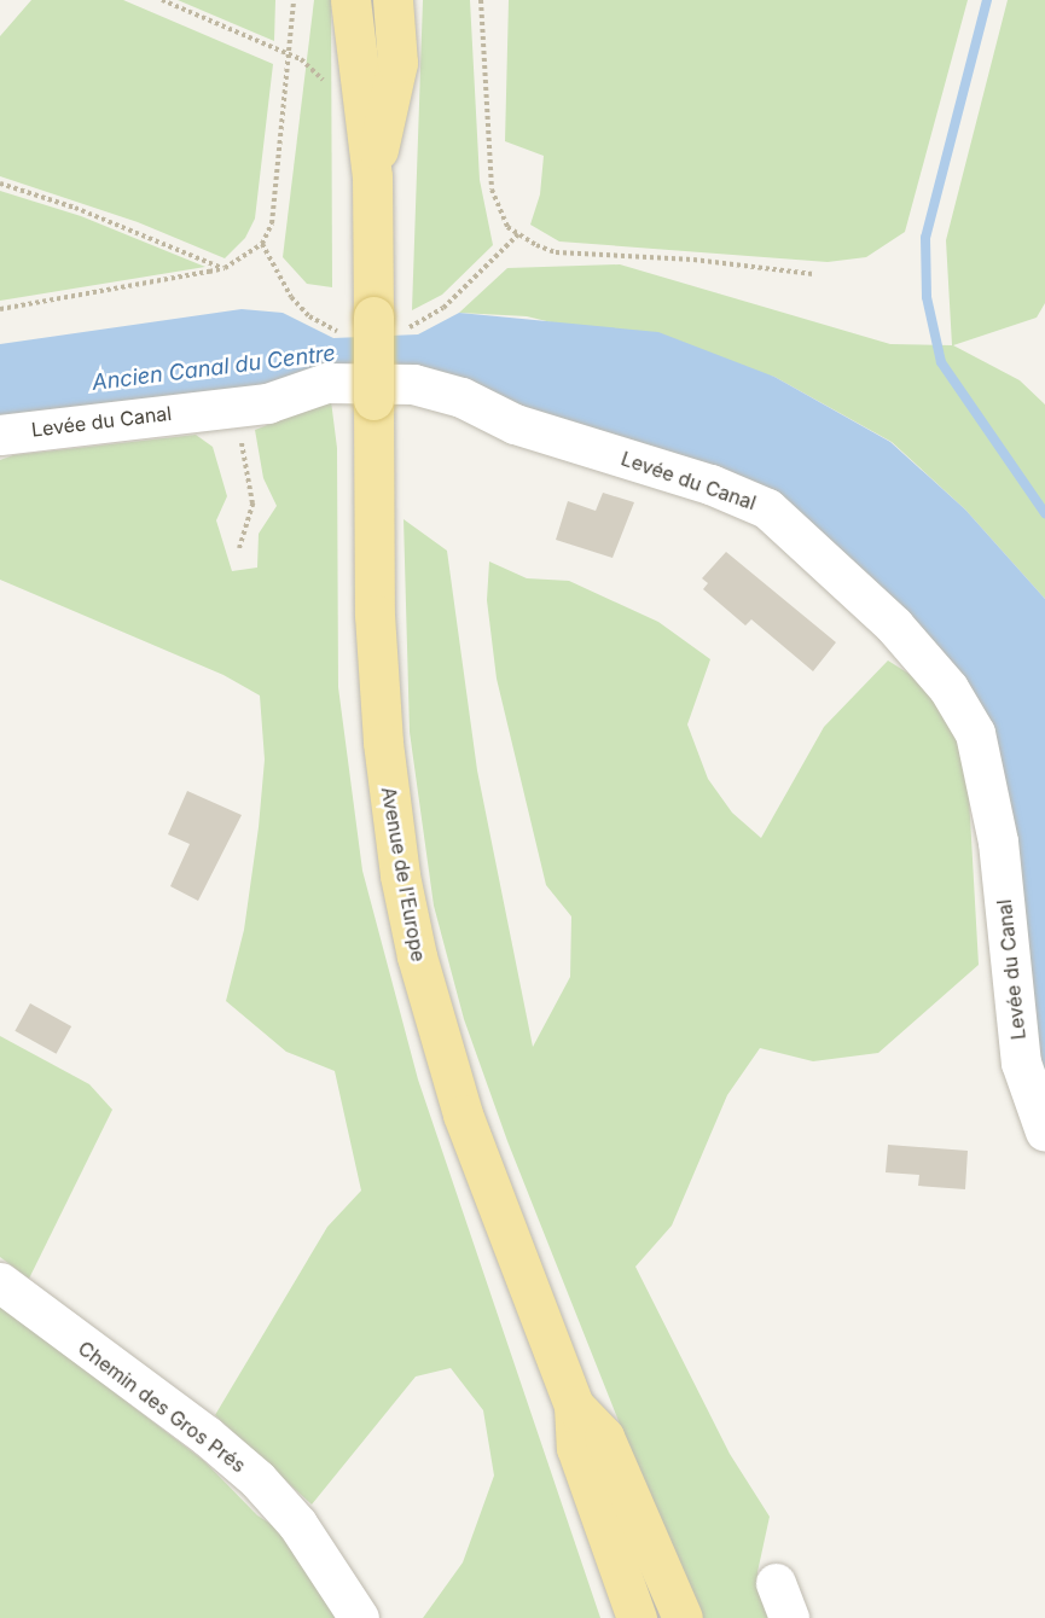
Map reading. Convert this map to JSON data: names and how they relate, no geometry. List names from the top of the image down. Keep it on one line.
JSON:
{"streets":{"main road":["Avenue de l'Europe"],"street":["Levée du Canal","Chemin des Gros Prés"]},"water":["Ancien Canal du Centre"]}
